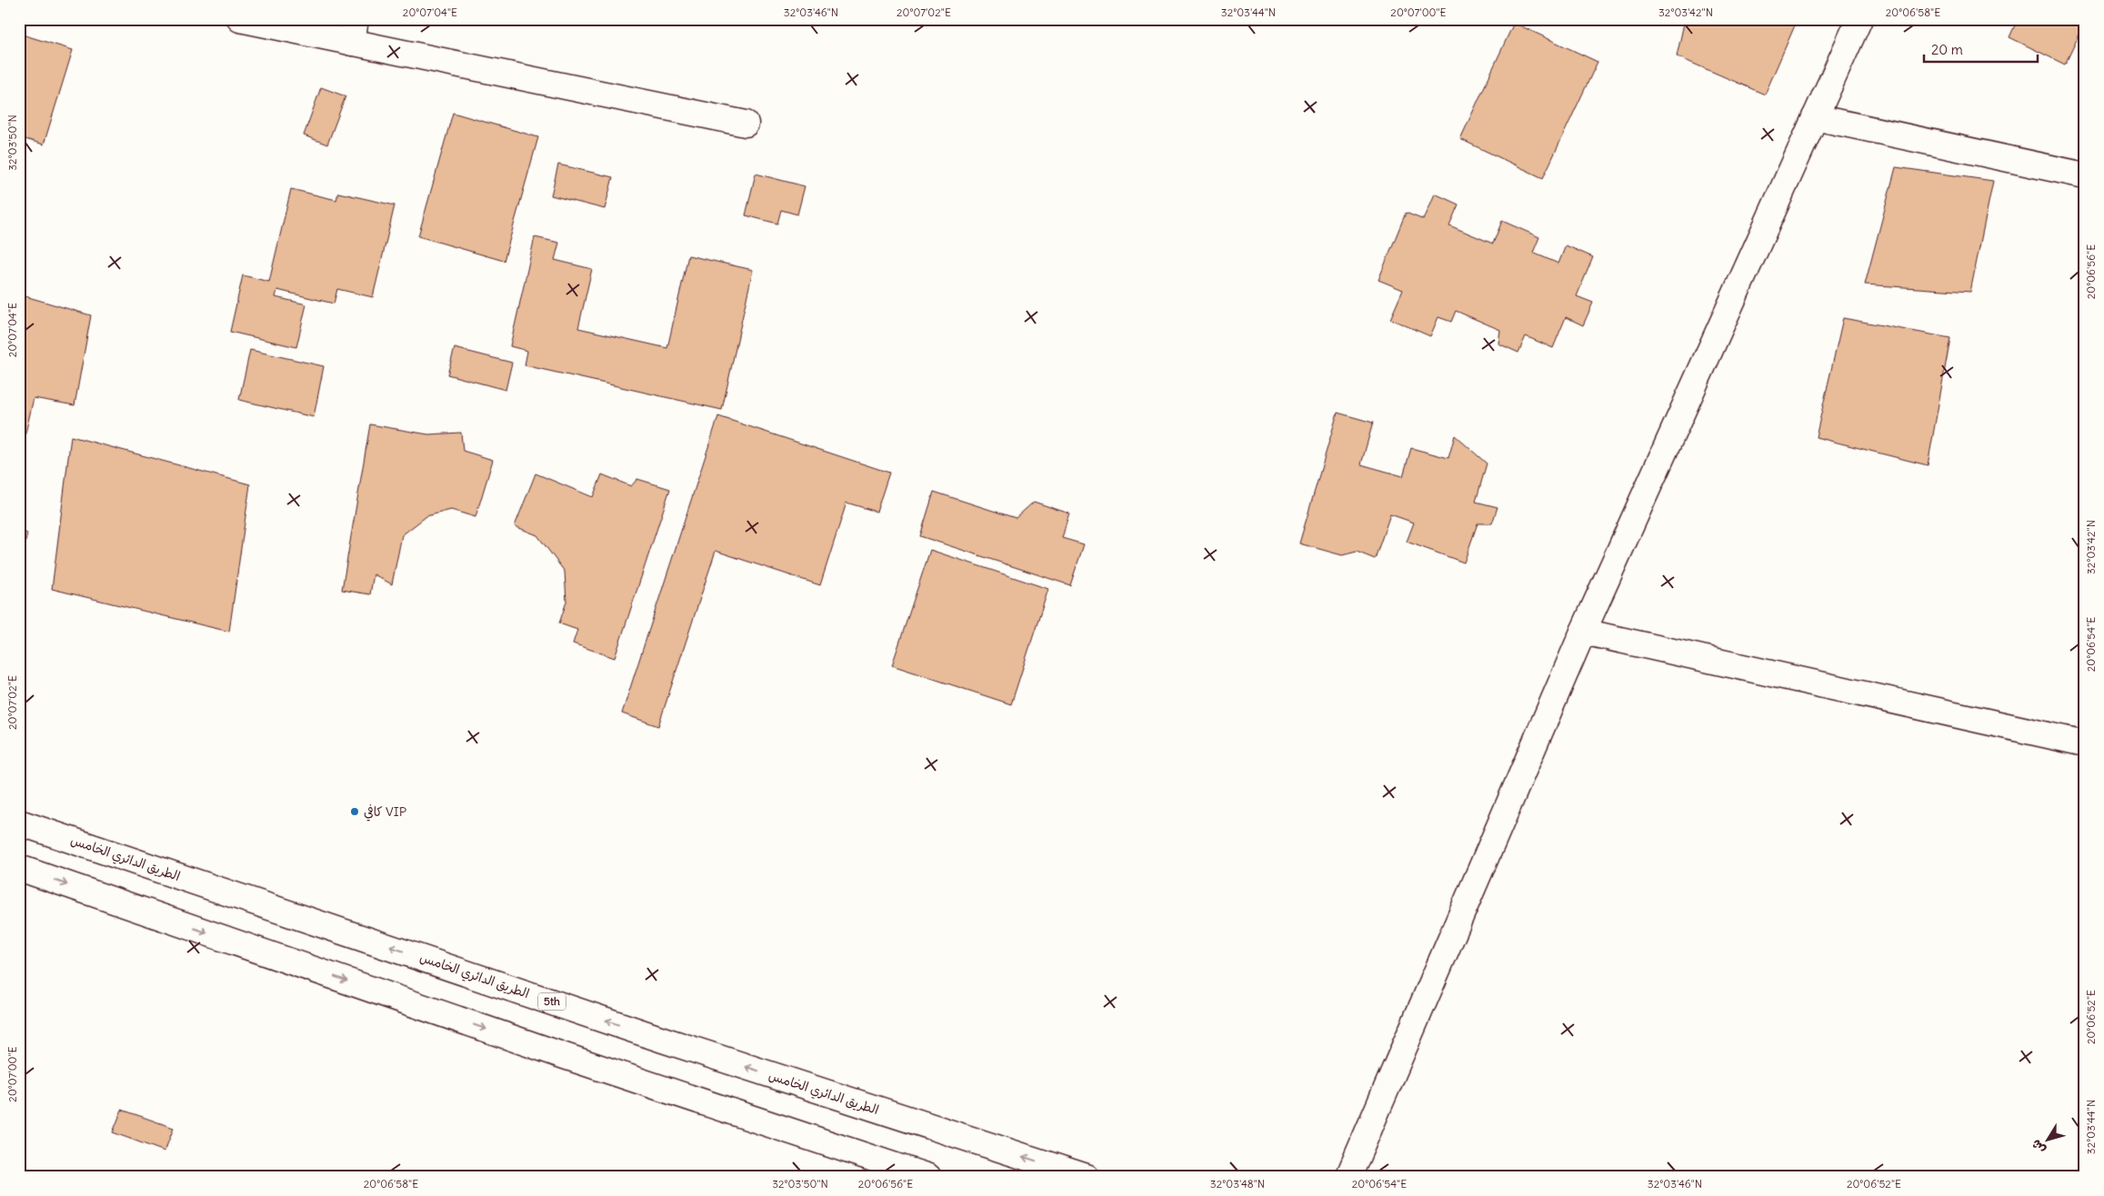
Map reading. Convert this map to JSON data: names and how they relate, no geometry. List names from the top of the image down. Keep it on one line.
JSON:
{"streets":{"street":["الطريق الدائري الخامس","5th"]},"places":["كافي VIP"],"scale_bar":"20 m","north":"bottom left","coordinates":["20°07'04\"E","32°03'46\"N","20°07'02\"E","32°03'44\"N","20°07'00\"E","32°03'42\"N","20°06'58\"E","32°03'50\"N","20°06'56\"E","20°06'54\"E","20°06'52\"E","32°03'48\"N"]}
